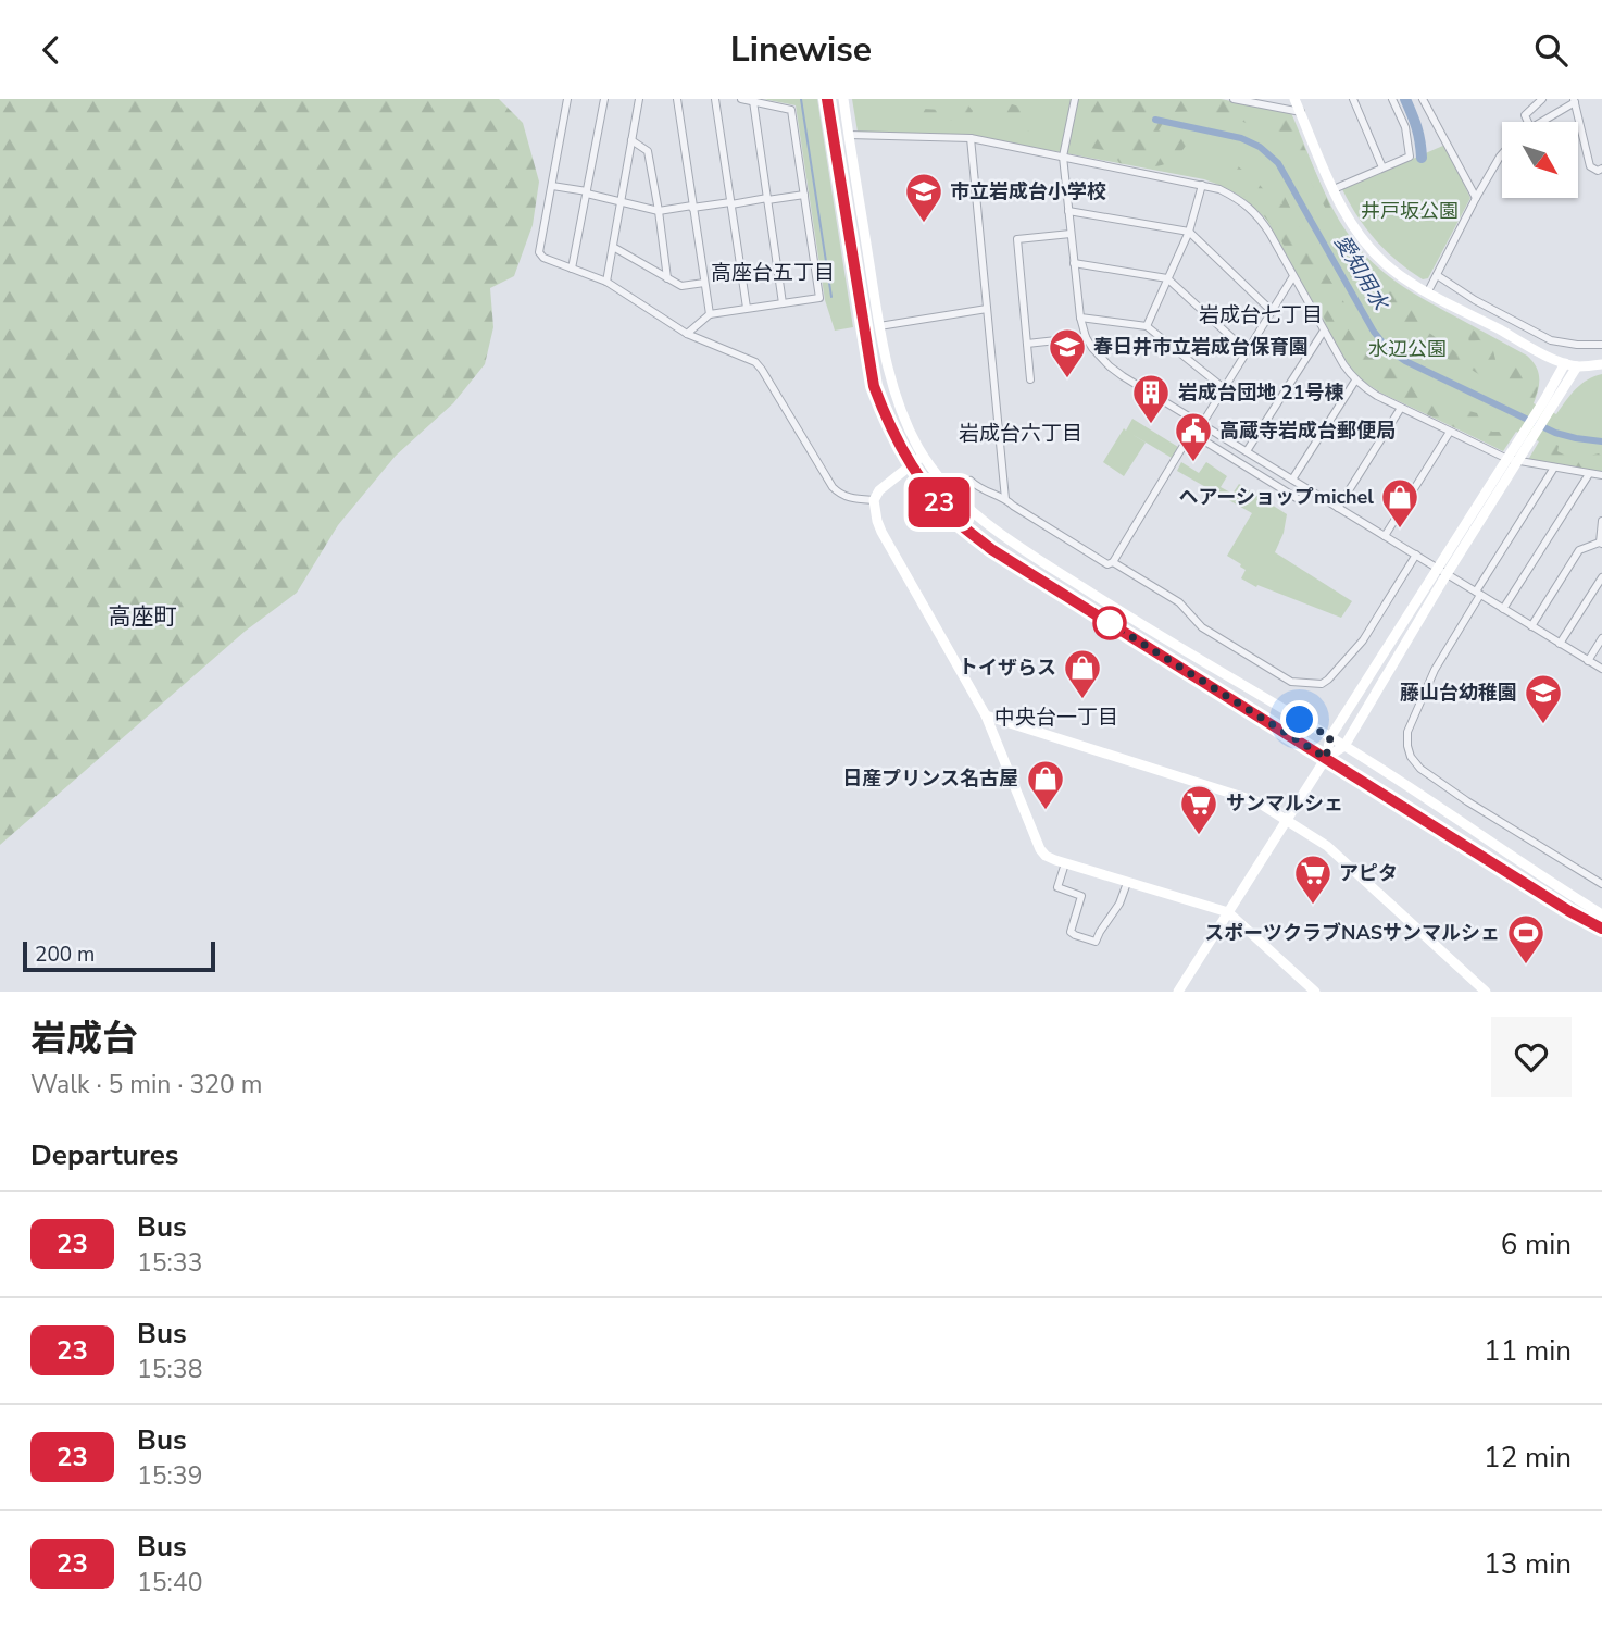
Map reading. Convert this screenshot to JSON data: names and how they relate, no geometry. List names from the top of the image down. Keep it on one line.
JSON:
{"districts":["高座台五丁目","岩成台七丁目","岩成台六丁目","高座町","中央台一丁目"],"water":["愛知用水"],"parks":["井戸坂公園","水辺公園"],"places":{"school or university":["市立岩成台小学校","春日井市立岩成台保育園","藤山台幼稚園"],"building":["岩成台団地 21号棟"],"public building":["高蔵寺岩成台郵便局"],"shop":["ヘアーショップmichel","トイザらス","日産プリンス名古屋"],"supermarket":["サンマルシェ","アピタ"],"sports":["スポーツクラブNASサンマルシェ"]},"lines":["bus line 23"],"scale_bar":"200 m","north":"bottom right","page":{"header":"Linewise","on_map":"23","scale":"200 m","heading":[["岩成台","Walk · 5 min · 320 m"],"Departures"],"list":[{"mark":"23","name":"Bus","note":"15:33","value":"6 min"},{"mark":"23","name":"Bus","note":"15:38","value":"11 min"},{"mark":"23","name":"Bus","note":"15:39","value":"12 min"},{"mark":"23","name":"Bus","note":"15:40","value":"13 min"}]}}
